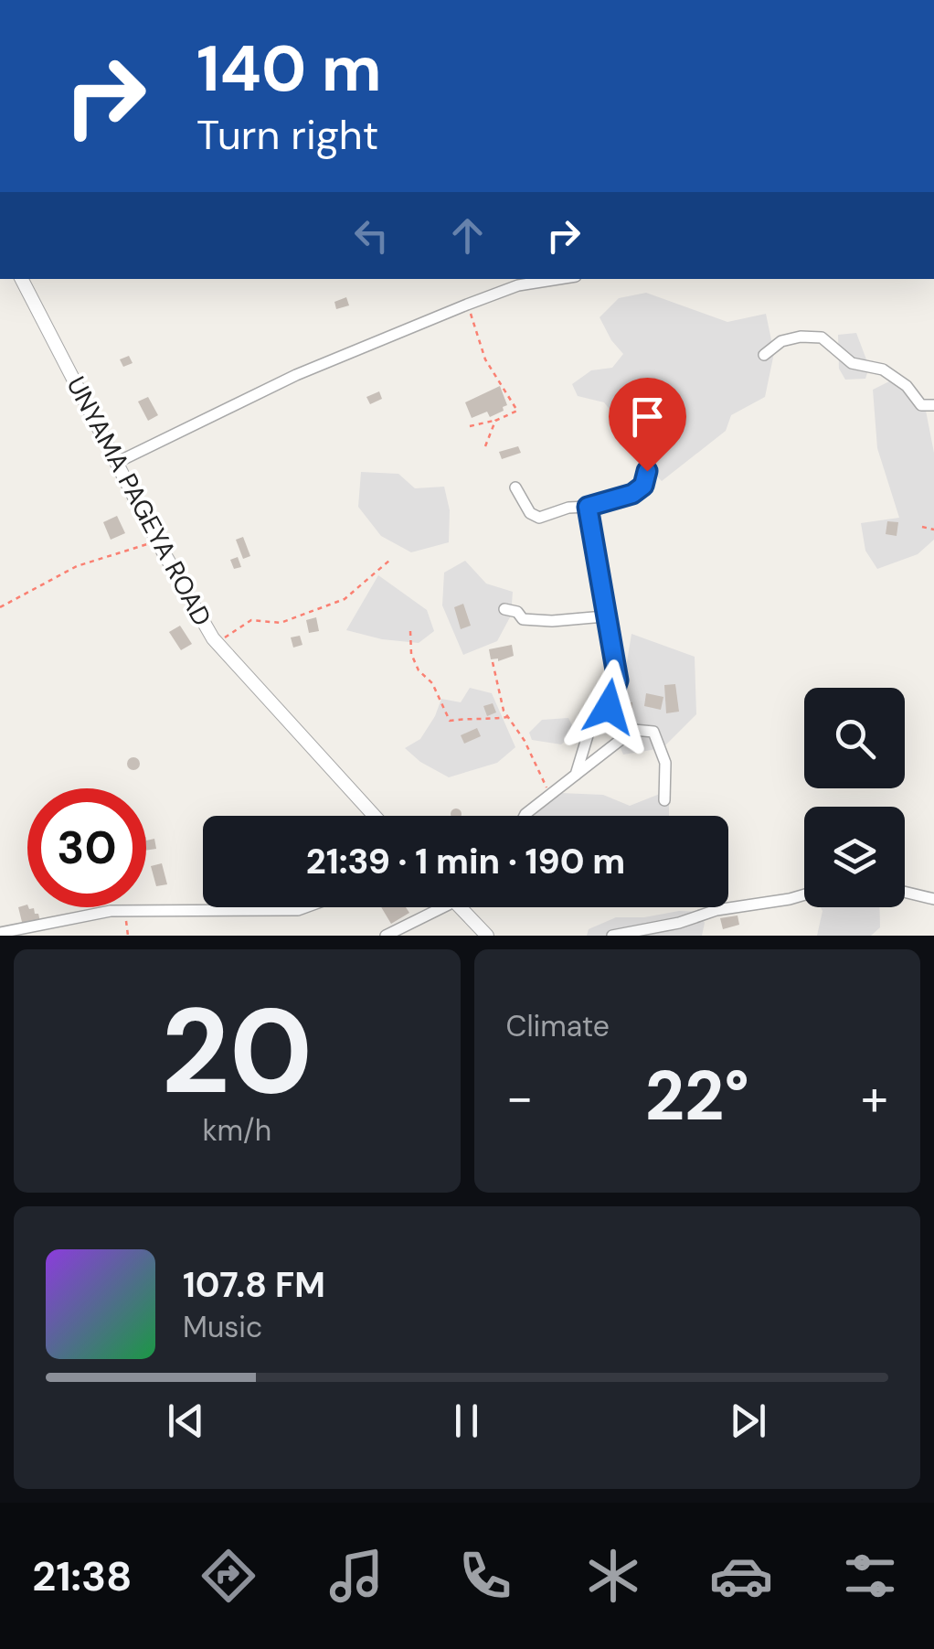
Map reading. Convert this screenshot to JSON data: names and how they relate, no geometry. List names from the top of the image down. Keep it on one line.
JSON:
{"streets":{"street":["UNYAMA PAGEYA ROAD"]},"page":{"turn":["140 m","Turn right"],"limit":"30","trip":"21:39 · 1 min · 190 m","tile":[["20","km/h"],"Climate"],"heat":["−","22°","+"],"song":["107.8 FM","Music"],"tabs":"21:38"}}
